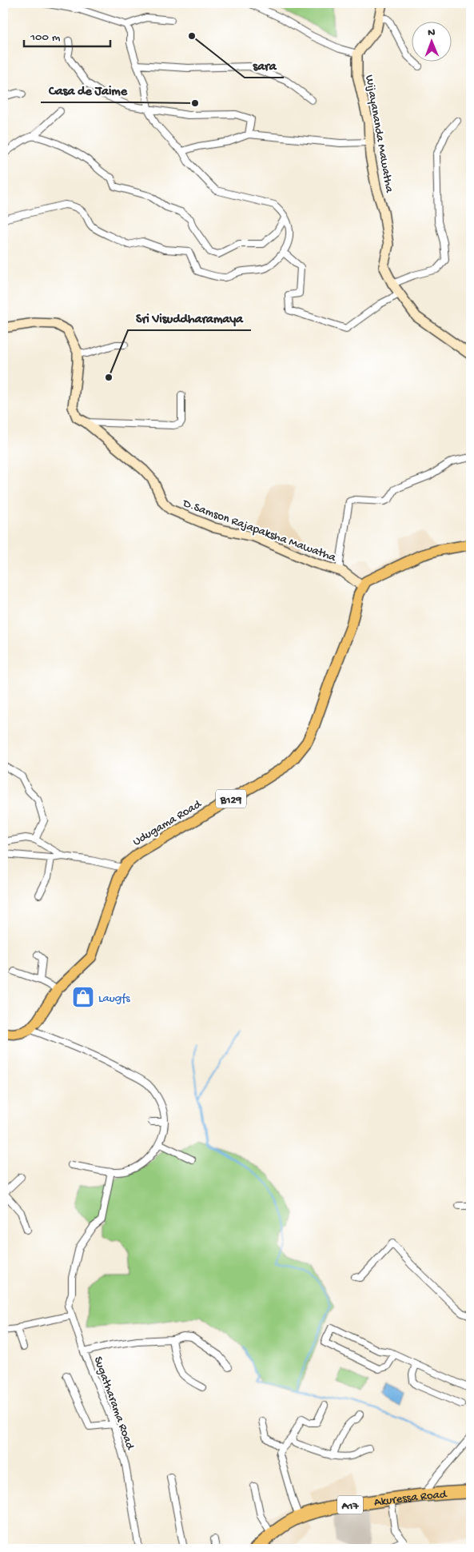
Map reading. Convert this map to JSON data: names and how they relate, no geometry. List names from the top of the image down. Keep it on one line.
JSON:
{"streets":{"highway":["Akuressa Road","A17"],"main road":["Wijayananda Mawatha","D.Samson Rajapaksha Mawatha","B129","Udugama Road"],"street":["Sugatharama Road"]},"crossings":[["D.Samson Rajapaksha Mawatha","Udugama Road"]],"places":{"other":["sara","Casa de Jaime","Sri Visuddharamaya"],"shop":["Laugfs"]},"scale_bar":"100 m","north":"top"}
